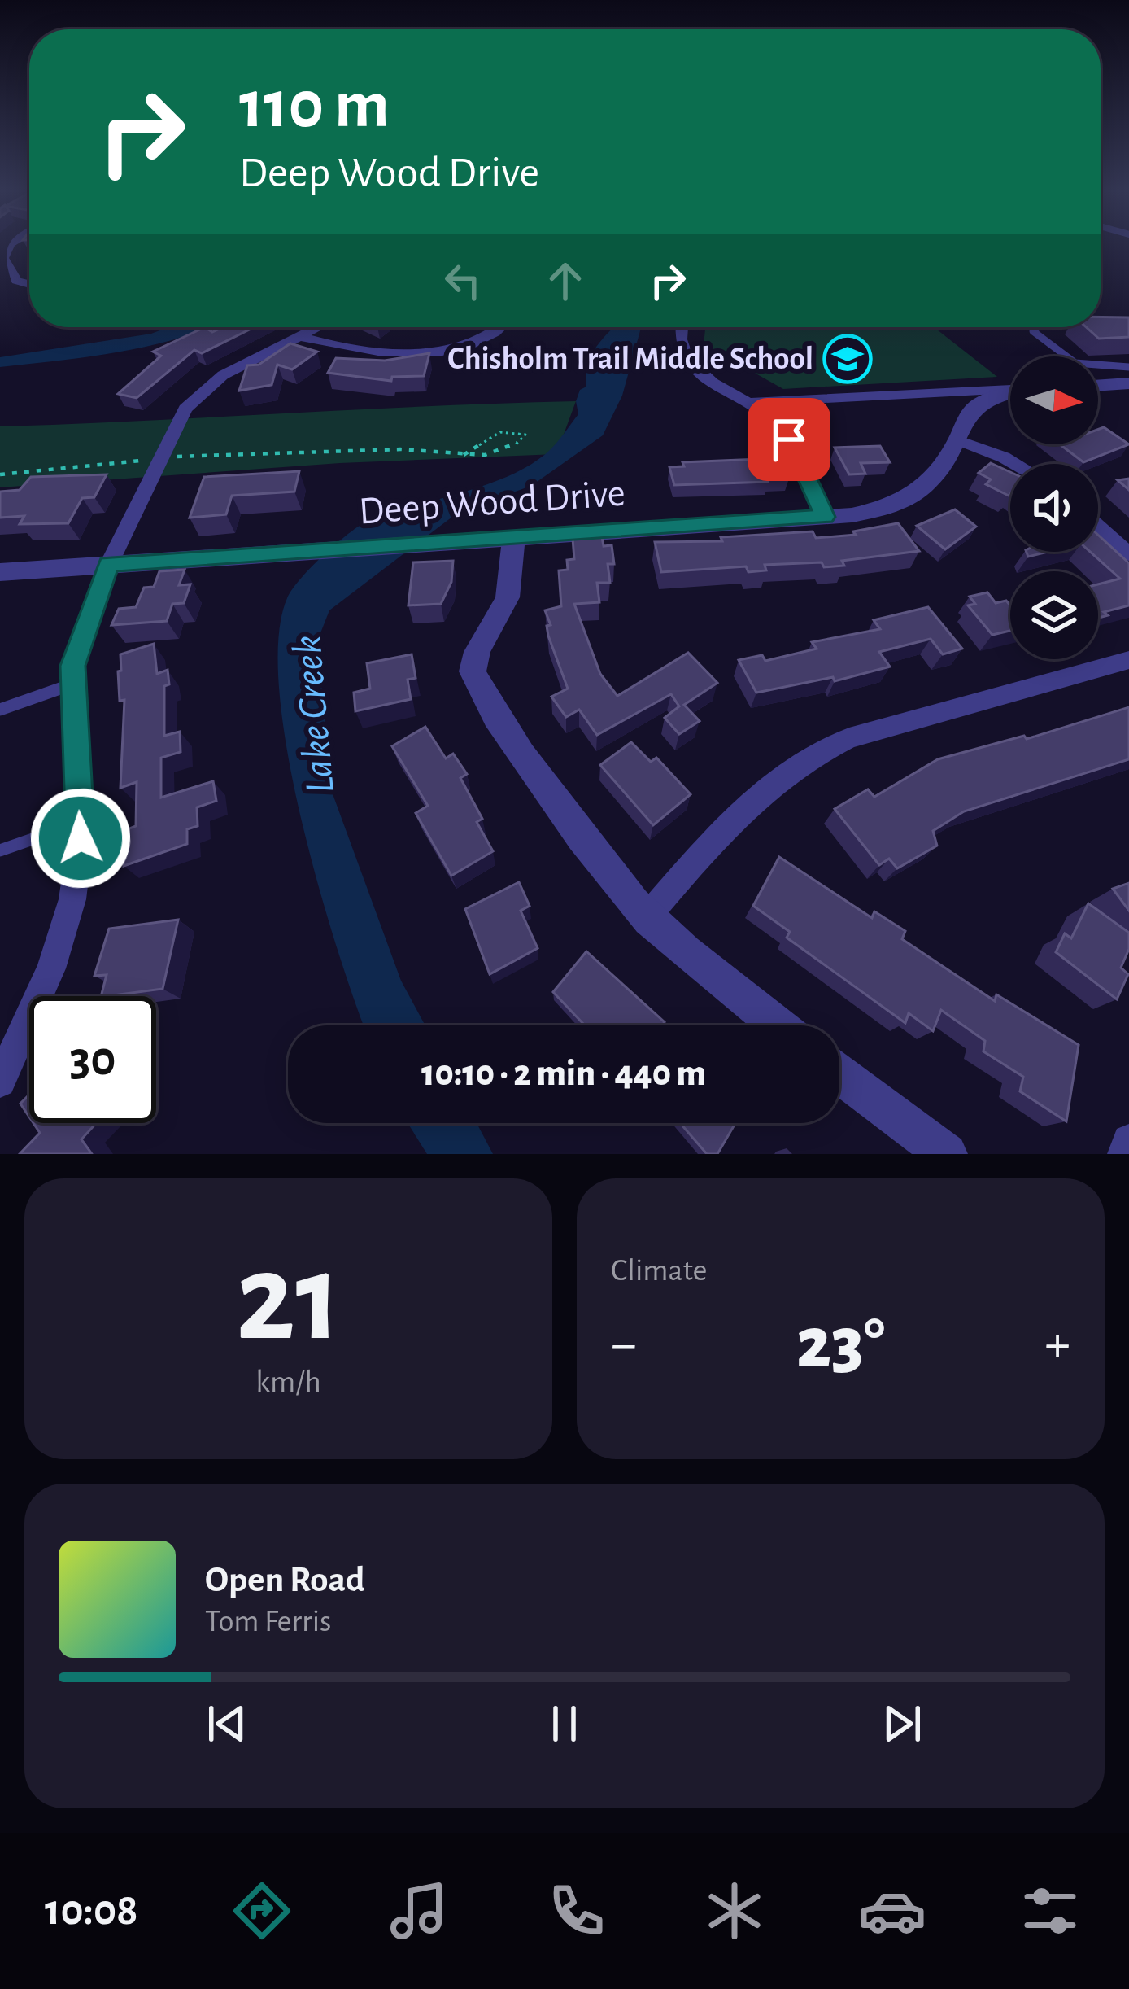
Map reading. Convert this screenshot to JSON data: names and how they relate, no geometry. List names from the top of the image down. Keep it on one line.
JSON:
{"streets":{"street":["Deep Wood Drive"]},"water":["Lake Creek"],"places":{"school or university":["Chisholm Trail Middle School"]},"north":"right","page":{"turn":["110 m","Deep Wood Drive"],"limit":"30","trip":"10:10 · 2 min · 440 m","tile":[["21","km/h"],"Climate"],"heat":["−","23°","+"],"song":["Open Road","Tom Ferris"],"tabs":"10:08"}}
